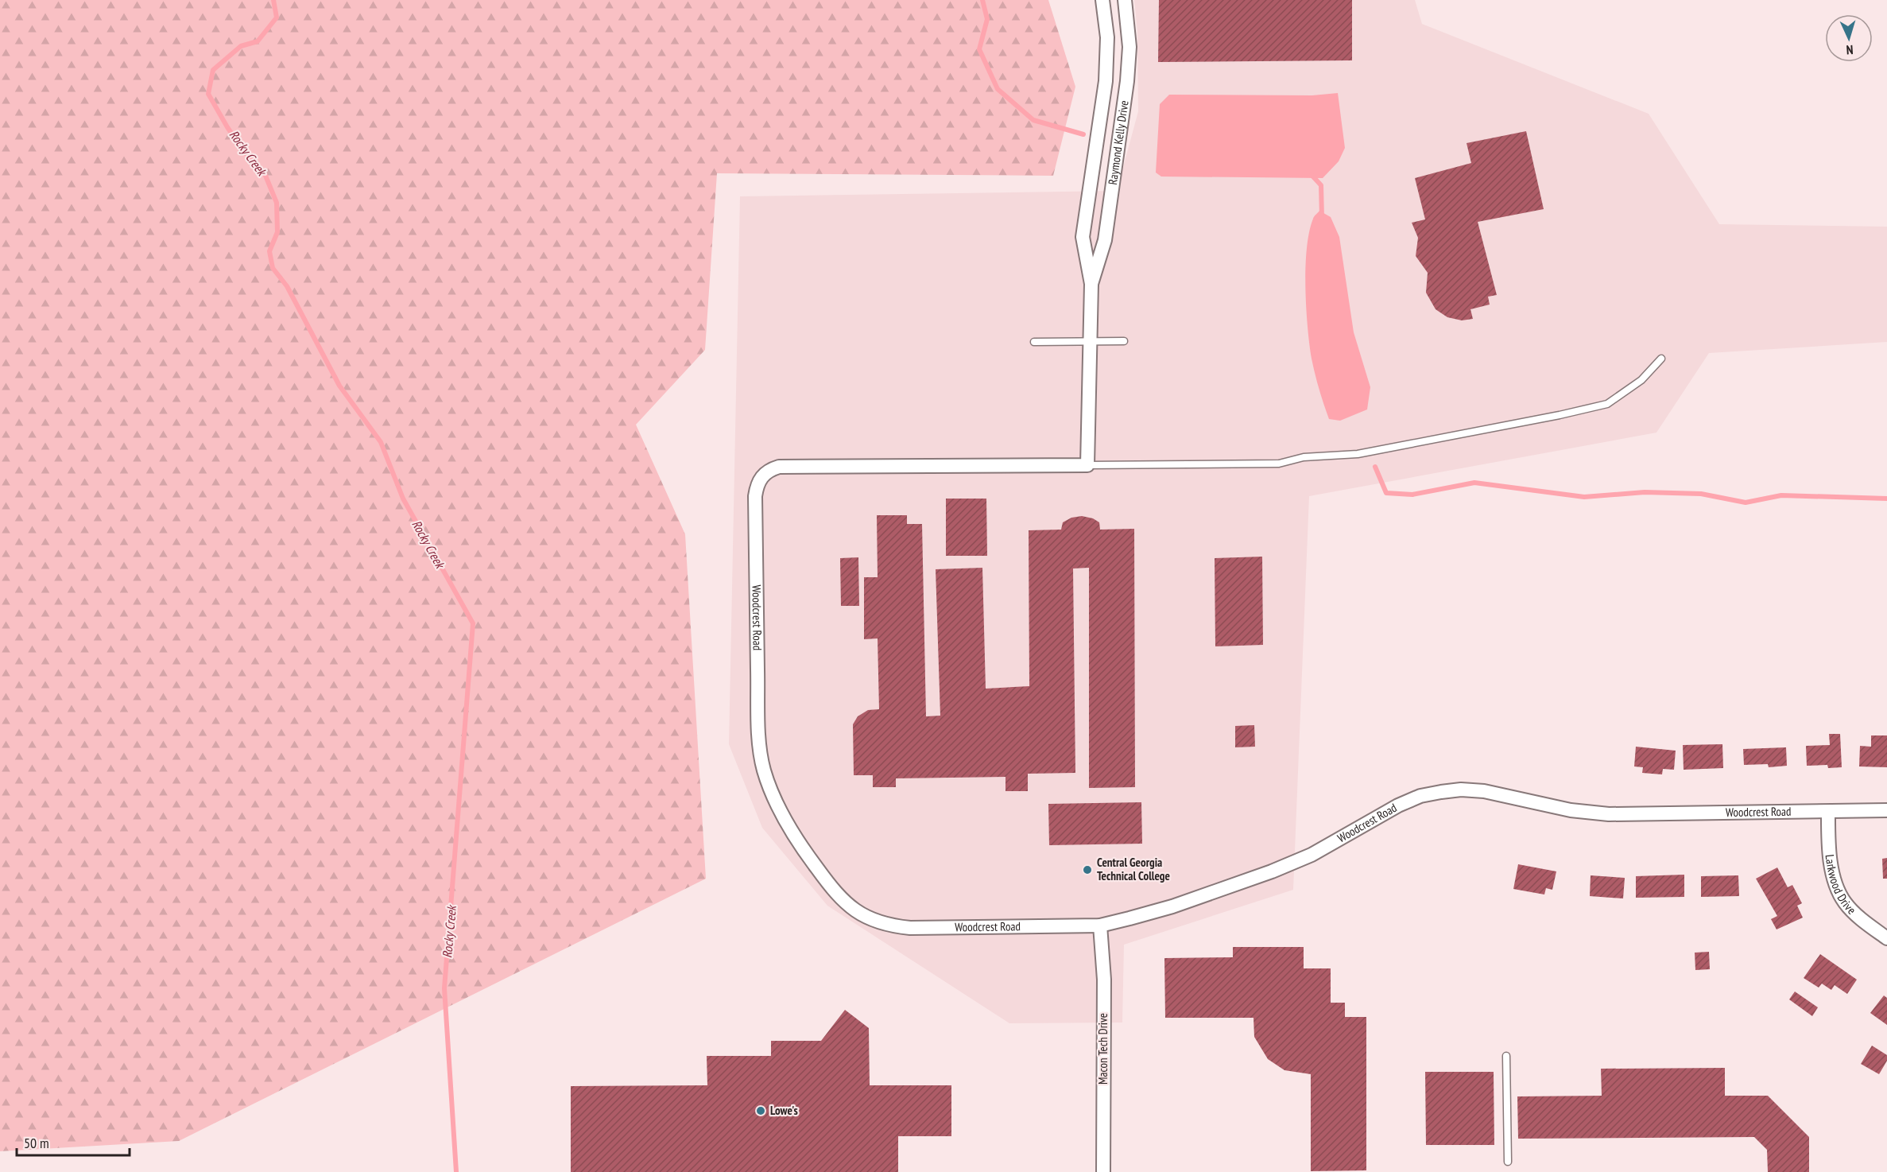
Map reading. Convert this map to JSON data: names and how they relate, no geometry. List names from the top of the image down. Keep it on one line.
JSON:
{"streets":{"street":["Raymond Kelly Drive","Woodcrest Road","Larkwood Drive","Macon Tech Drive"]},"crossings":[["Raymond Kelly Drive","Woodcrest Road"],["Woodcrest Road","Larkwood Drive"],["Woodcrest Road","Macon Tech Drive"]],"water":["Rocky Creek"],"places":["Central Georgia Technical College","Lowe's"],"scale_bar":"50 m","north":"bottom"}
